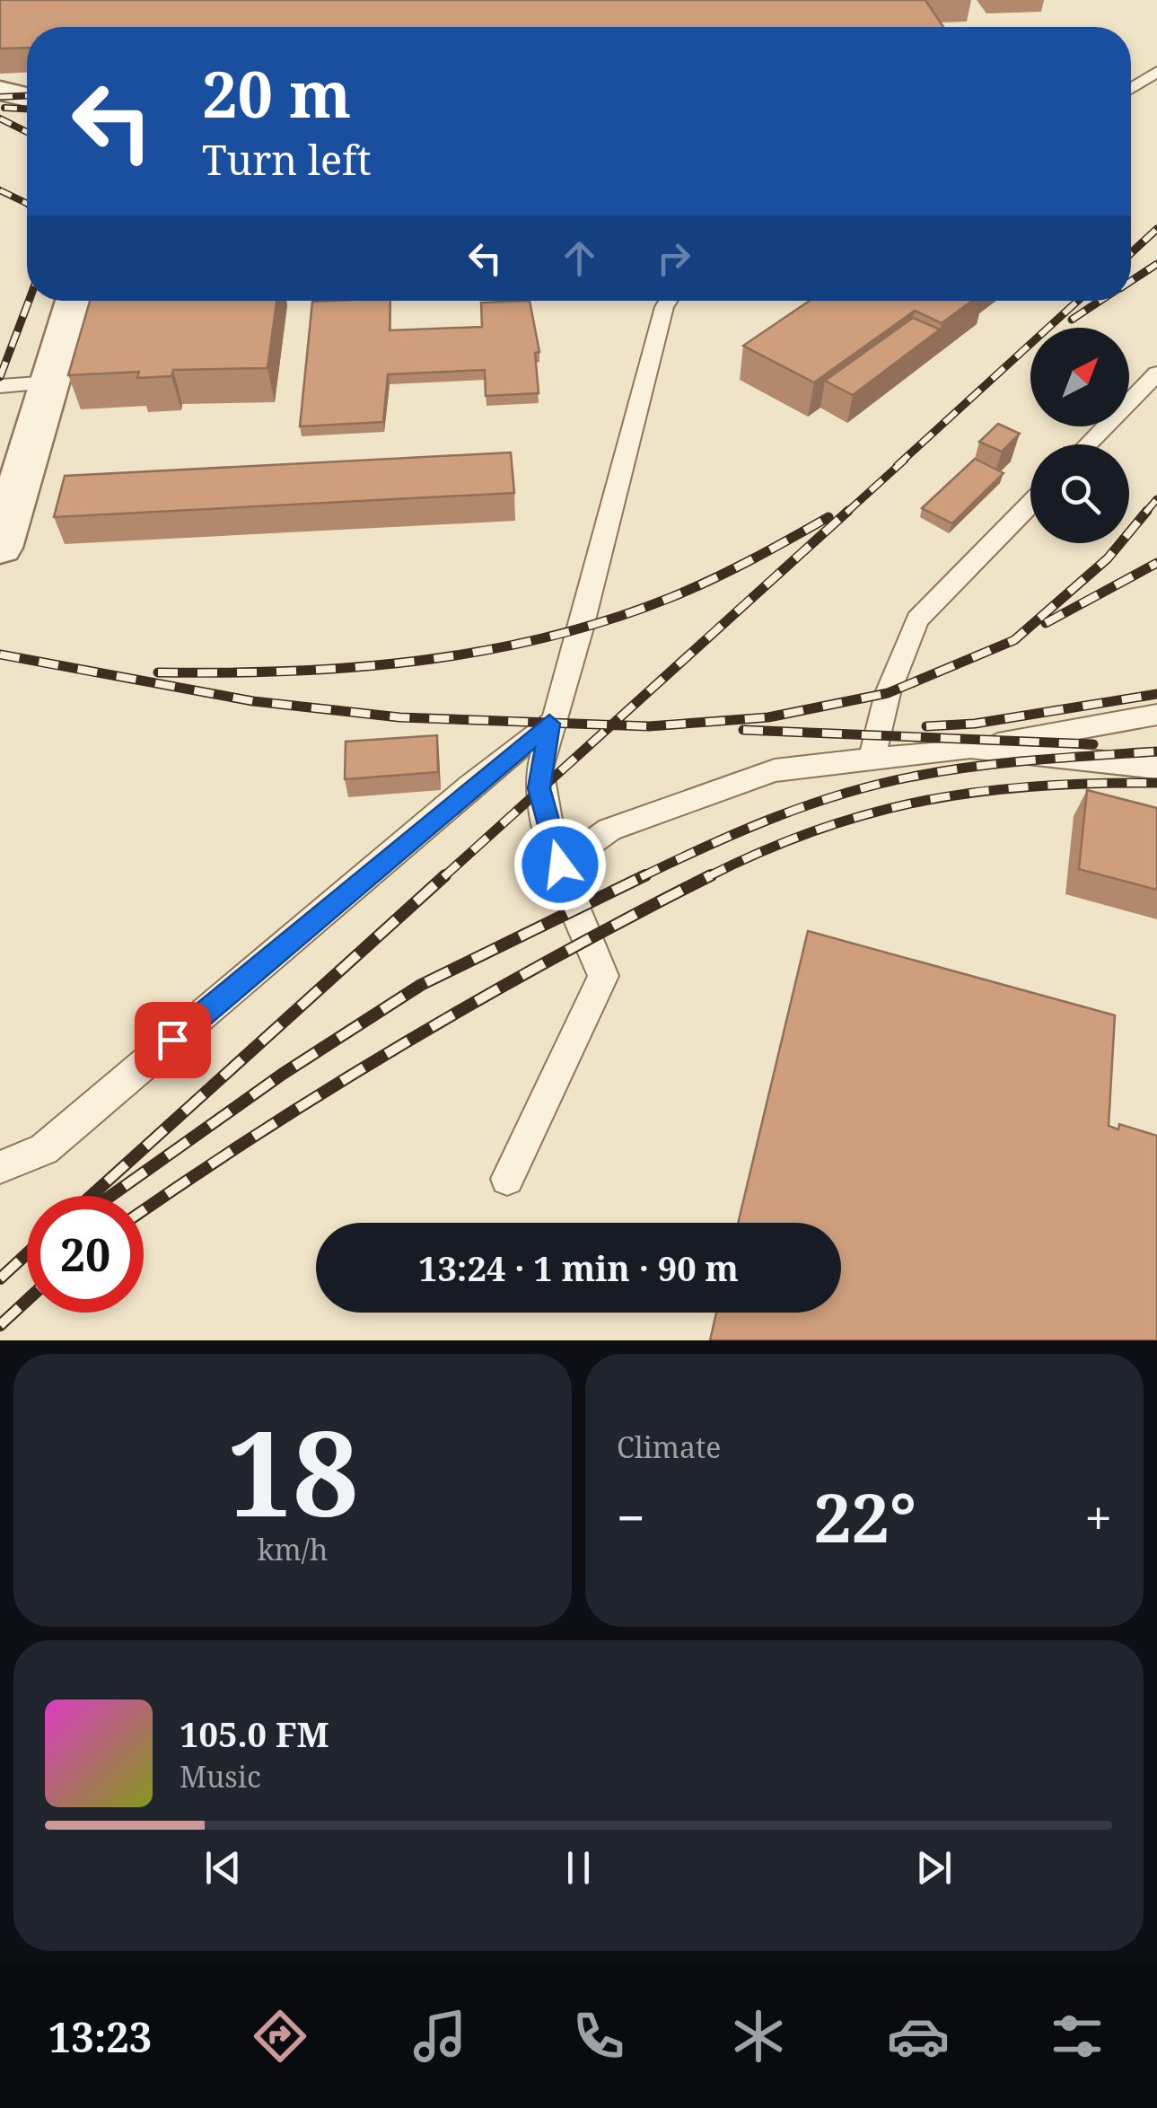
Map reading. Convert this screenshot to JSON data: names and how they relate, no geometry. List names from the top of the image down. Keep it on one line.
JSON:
{"north":"top right","page":{"turn":["20 m","Turn left"],"limit":"20","trip":"13:24 · 1 min · 90 m","tile":[["18","km/h"],"Climate"],"heat":["−","22°","+"],"song":["105.0 FM","Music"],"tabs":"13:23"}}
